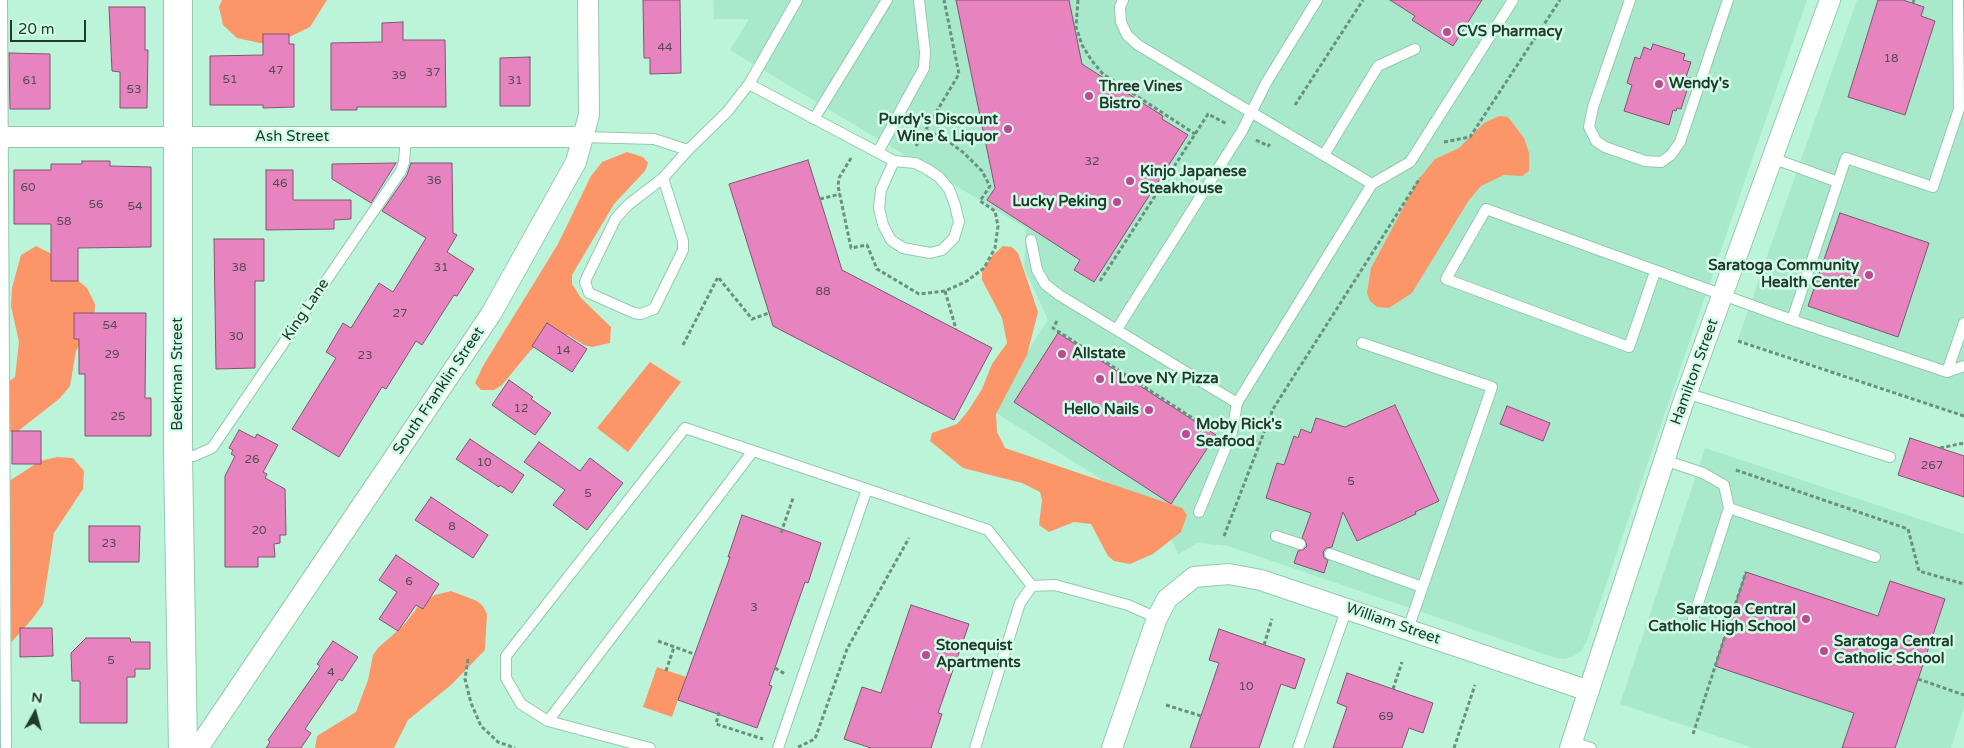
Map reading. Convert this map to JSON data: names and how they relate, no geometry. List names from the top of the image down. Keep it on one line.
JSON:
{"streets":{"street":["Ash Street","Hamilton Street","Beekman Street","South Franklin Street","William Street"],"lane":["King Lane"]},"crossings":[["Ash Street","King Lane"],["Ash Street","Beekman Street"],["Ash Street","South Franklin Street"],["King Lane","Beekman Street"],["Hamilton Street","William Street"]],"places":["CVS Pharmacy","Wendy's","Three Vines Bistro","Purdy's Discount Wine & Liquor","Kinjo Japanese Steakhouse","Lucky Peking","Saratoga Community Health Center","Allstate","I Love NY Pizza","Hello Nails","Moby Rick's Seafood","Saratoga Central Catholic High School","Saratoga Central Catholic School","Stonequist Apartments"],"house_numbers":["44","18","47","37","39","51","61","31","53","32","36","46","60","56","54","58","38","31","88","27","54","30","14","29","23","12","25","26","10","267","5","5","8","20","23","6","3","5","4","10","69"],"scale_bar":"20 m","north":"top"}
